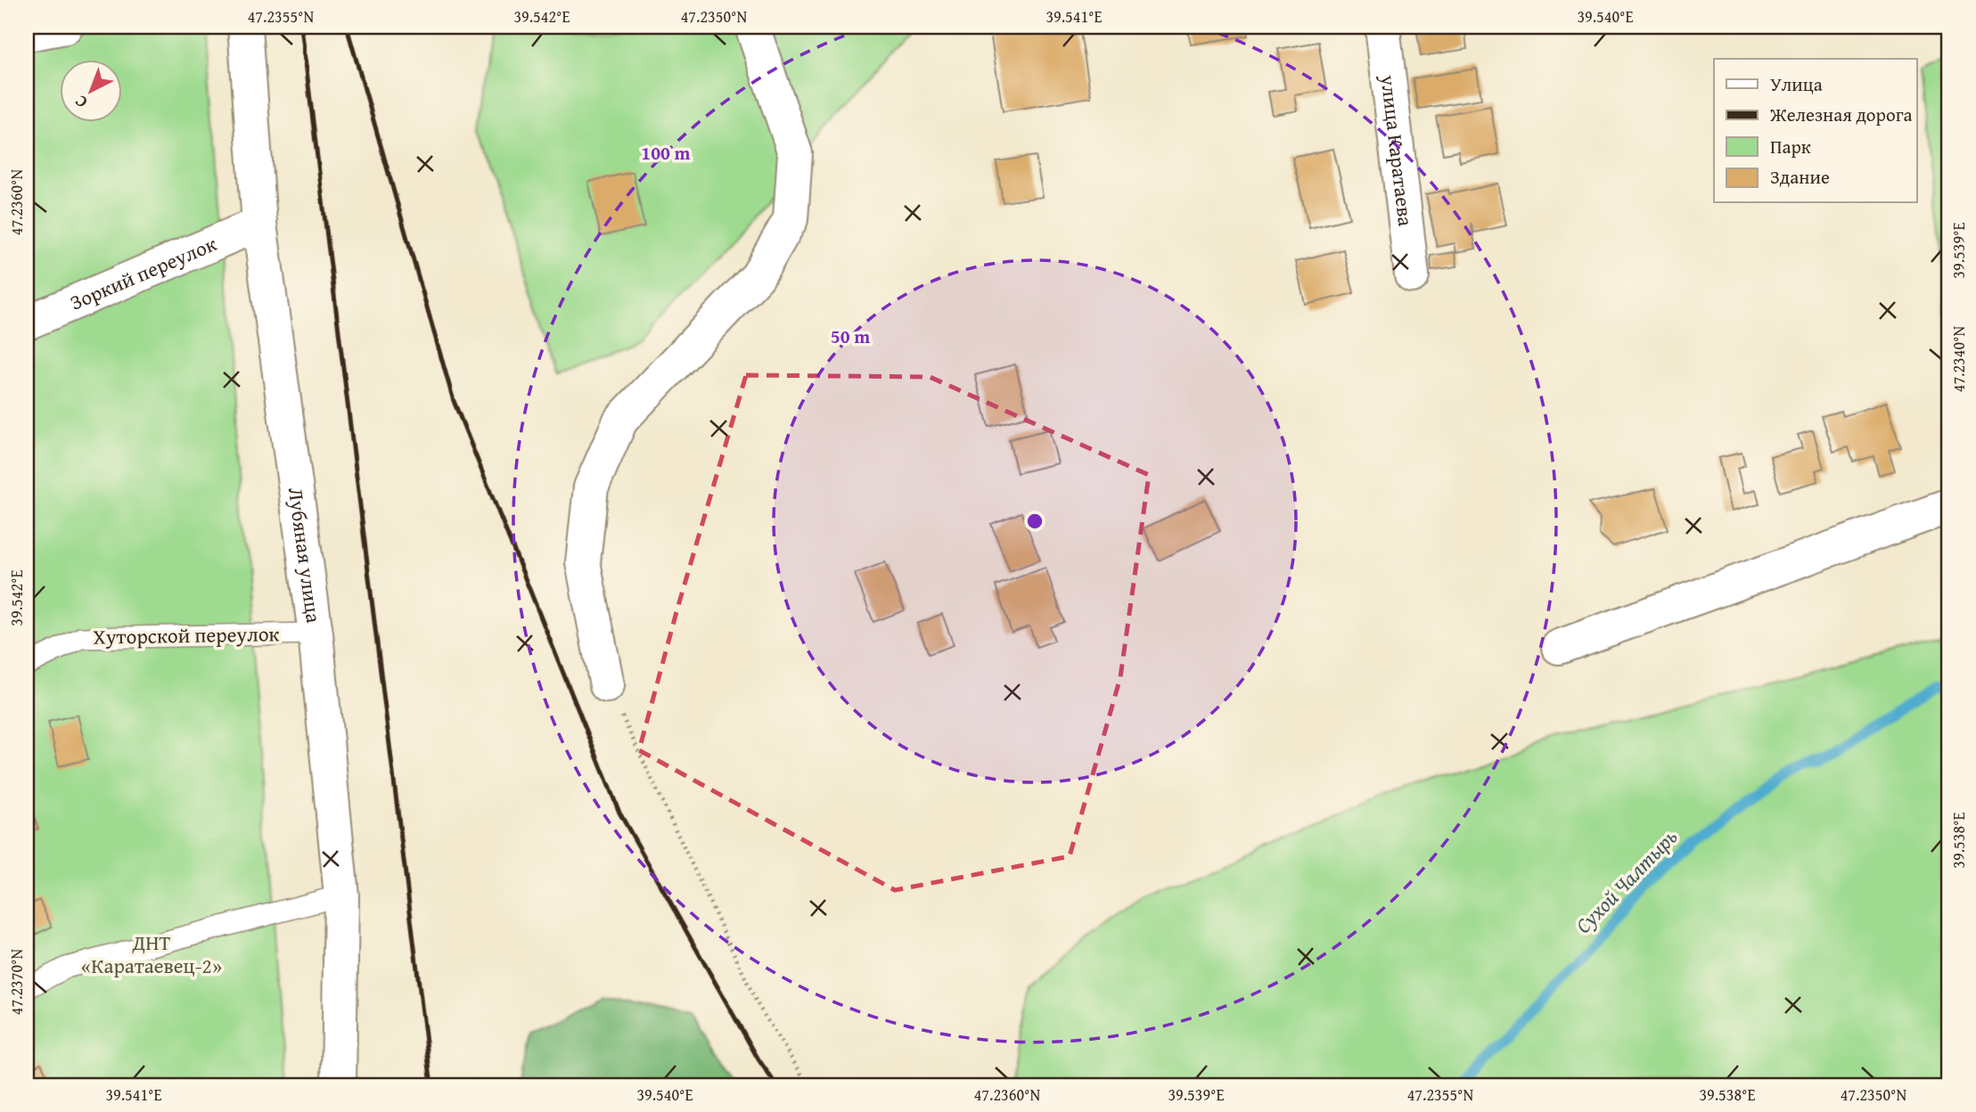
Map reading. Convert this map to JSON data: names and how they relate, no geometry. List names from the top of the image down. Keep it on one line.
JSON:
{"streets":{"street":["улица Каратаева","Зоркий переулок","Лубяная улица"],"lane":["Хуторской переулок"]},"crossings":[["Зоркий переулок","Лубяная улица"],["Лубяная улица","Хуторской переулок"]],"water":["Сухой Чалтырь"],"parks":["ДНТ «Каратаевец-2»"],"legend":["Улица","Железная дорога","Парк","Здание"],"north":"bottom left","coordinates":["47.2355°N","39.542°E","47.2350°N","39.541°E","39.540°E","47.2360°N","39.539°E","47.2340°N","39.538°E","47.2370°N"],"rings":["100 m","50 m"]}
